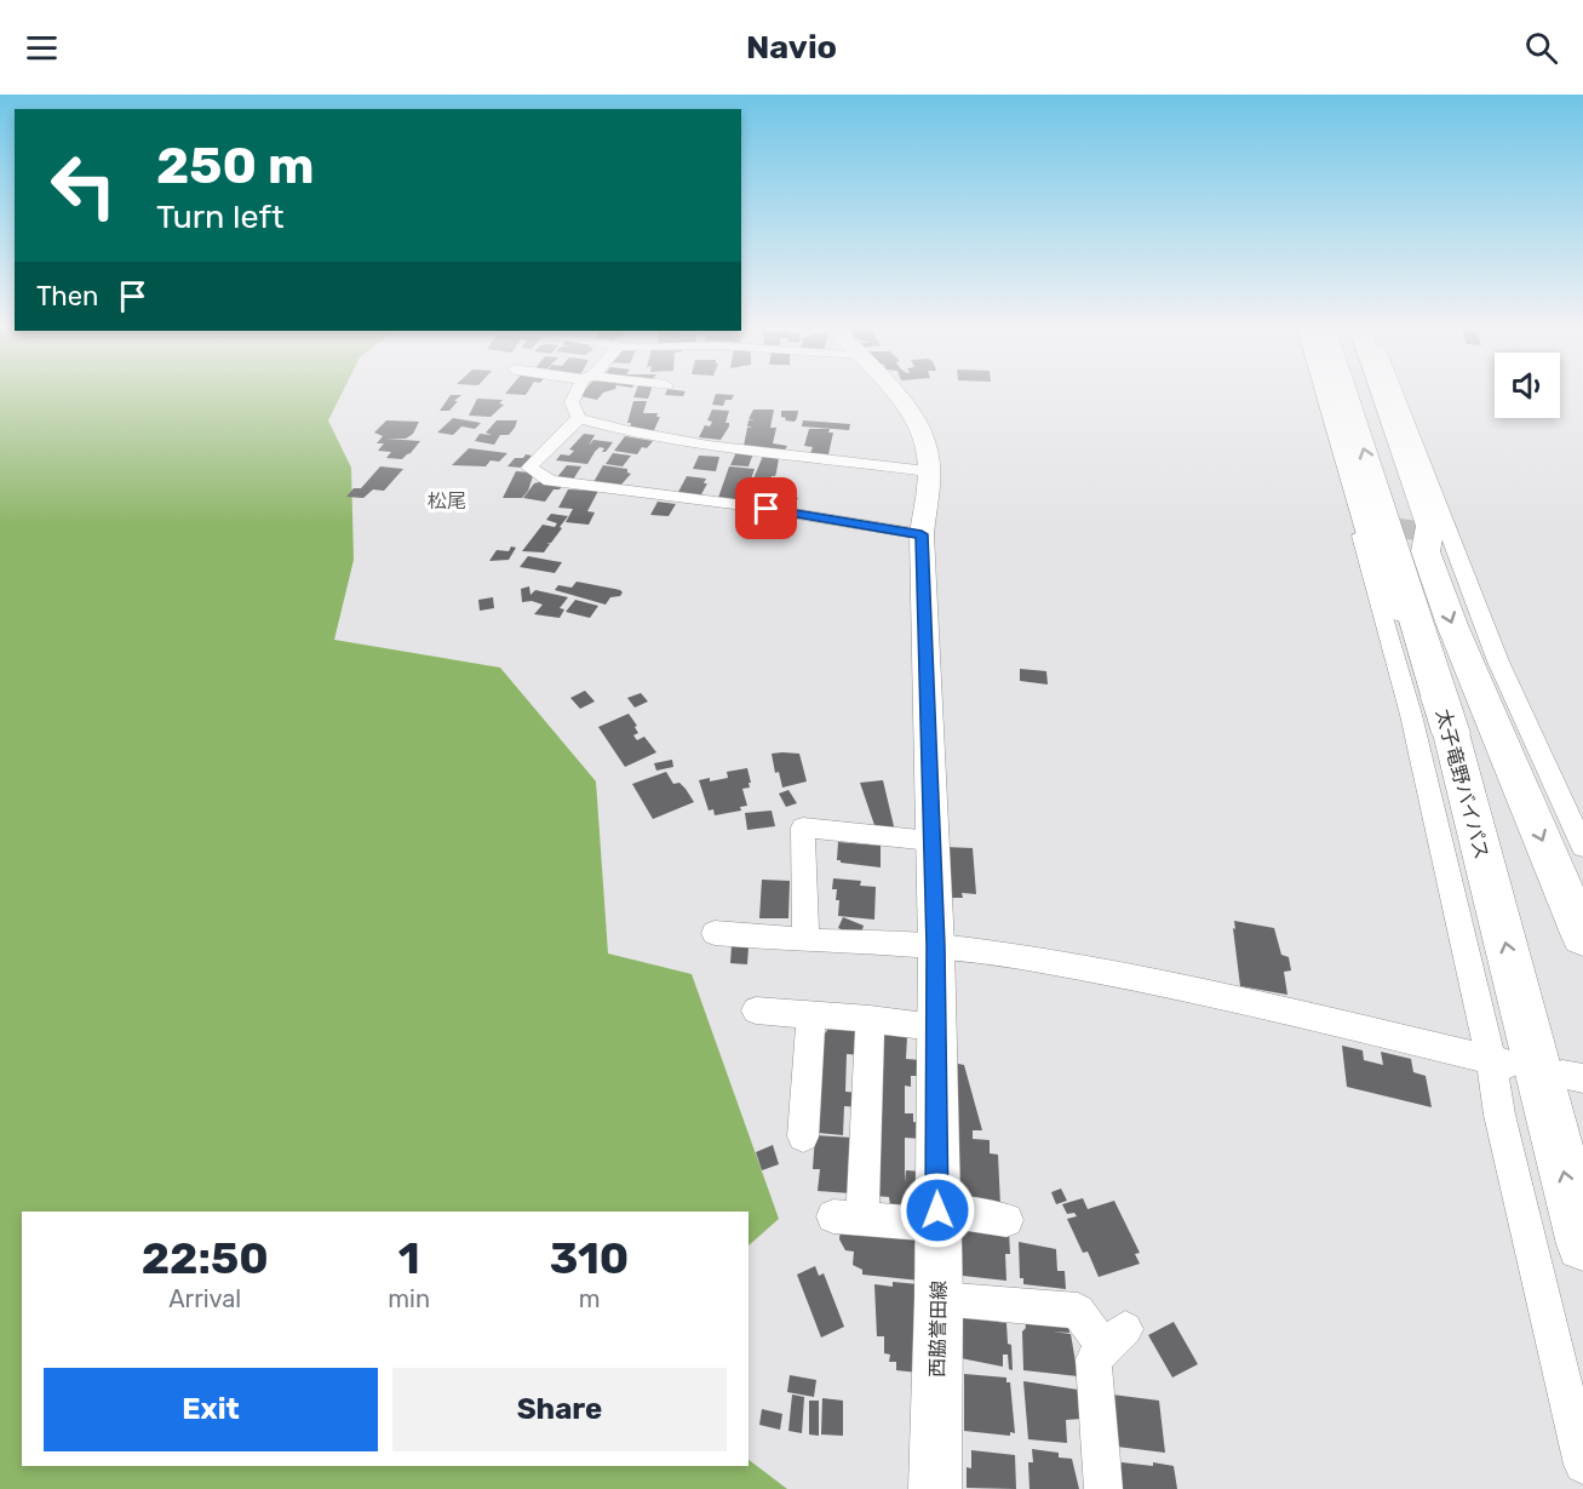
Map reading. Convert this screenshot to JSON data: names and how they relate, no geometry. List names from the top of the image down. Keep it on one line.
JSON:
{"streets":{"highway":["太子竜野バイパス"],"main road":["西脇誉田線"]},"districts":["松尾"],"page":{"header":"Navio","turn":["250 m","Turn left"],"then":"Then","eta":["22:50","Arrival","1","min","310","m"],"buttons":["Exit","Share"]}}
